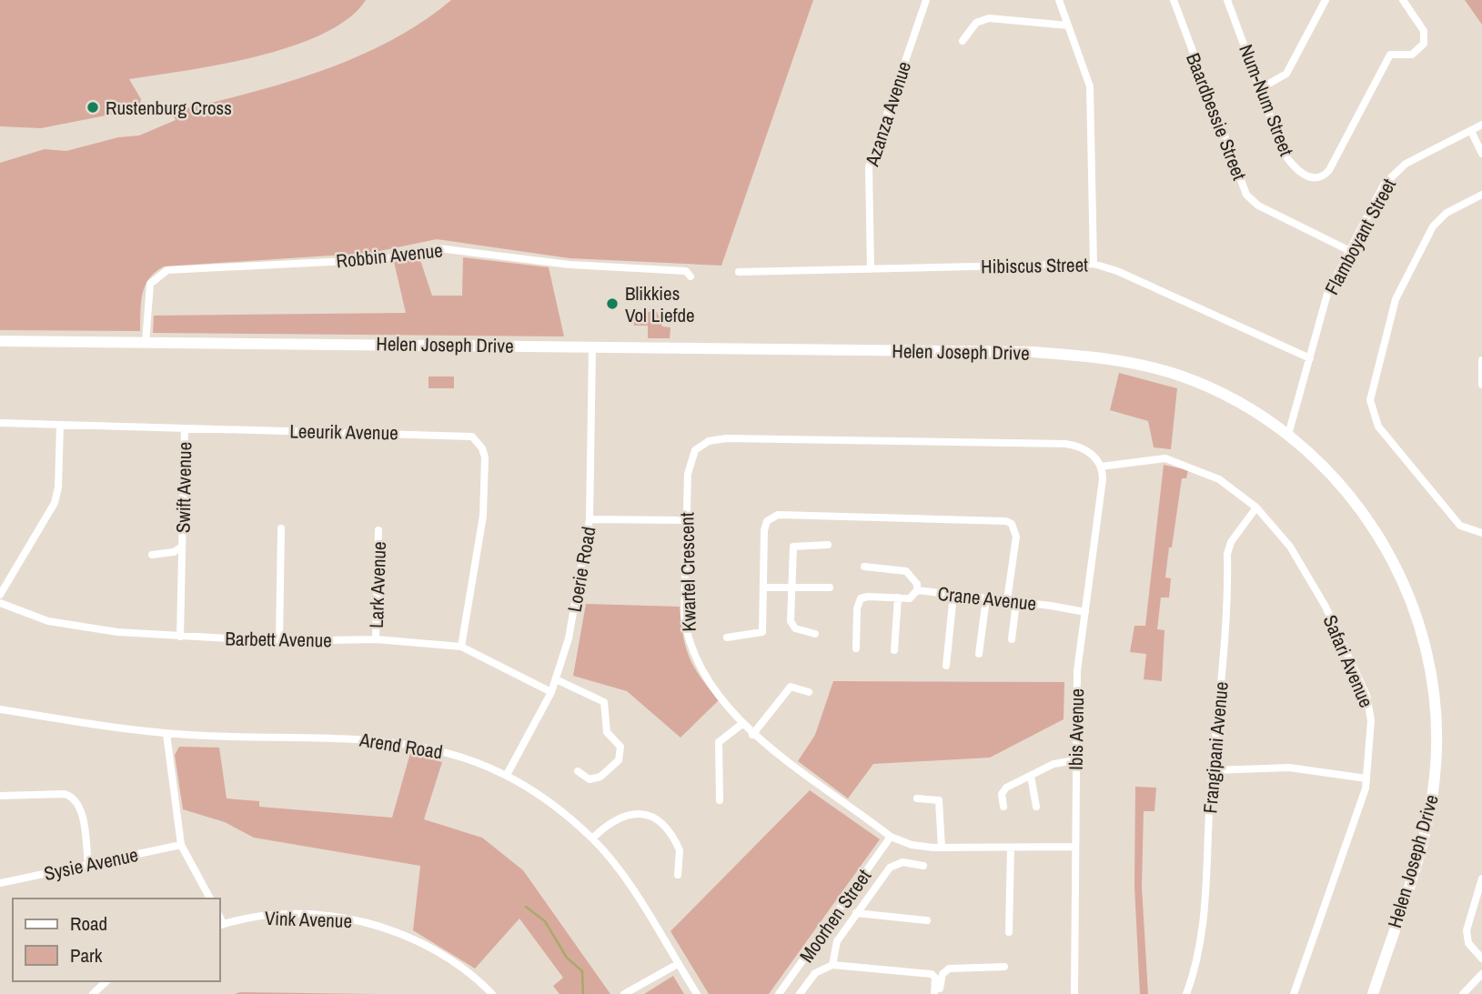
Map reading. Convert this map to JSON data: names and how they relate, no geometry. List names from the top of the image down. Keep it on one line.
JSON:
{"streets":{"street":["Num-Num Street","Azanza Avenue","Baardbessie Street","Flamboyant Street","Robbin Avenue","Hibiscus Street","Helen Joseph Drive","Leeurik Avenue","Swift Avenue","Loerie Road","Kwartel Crescent","Lark Avenue","Crane Avenue","Barbett Avenue","Safari Avenue","Ibis Avenue","Arend Road","Frangipani Avenue","Sysie Avenue","Moorhen Street","Vink Avenue"]},"crossings":[["Azanza Avenue","Hibiscus Street"],["Baardbessie Street","Flamboyant Street"],["Flamboyant Street","Hibiscus Street"],["Flamboyant Street","Helen Joseph Drive"],["Robbin Avenue","Helen Joseph Drive"],["Helen Joseph Drive","Loerie Road"],["Leeurik Avenue","Swift Avenue"],["Leeurik Avenue","Barbett Avenue"],["Swift Avenue","Barbett Avenue"],["Loerie Road","Barbett Avenue"],["Loerie Road","Arend Road"],["Kwartel Crescent","Safari Avenue"],["Kwartel Crescent","Ibis Avenue"],["Kwartel Crescent","Moorhen Street"],["Lark Avenue","Barbett Avenue"],["Crane Avenue","Ibis Avenue"],["Safari Avenue","Ibis Avenue"],["Safari Avenue","Frangipani Avenue"]],"places":["Rustenburg Cross","Blikkies Vol Liefde"],"legend":["Road","Park"]}
